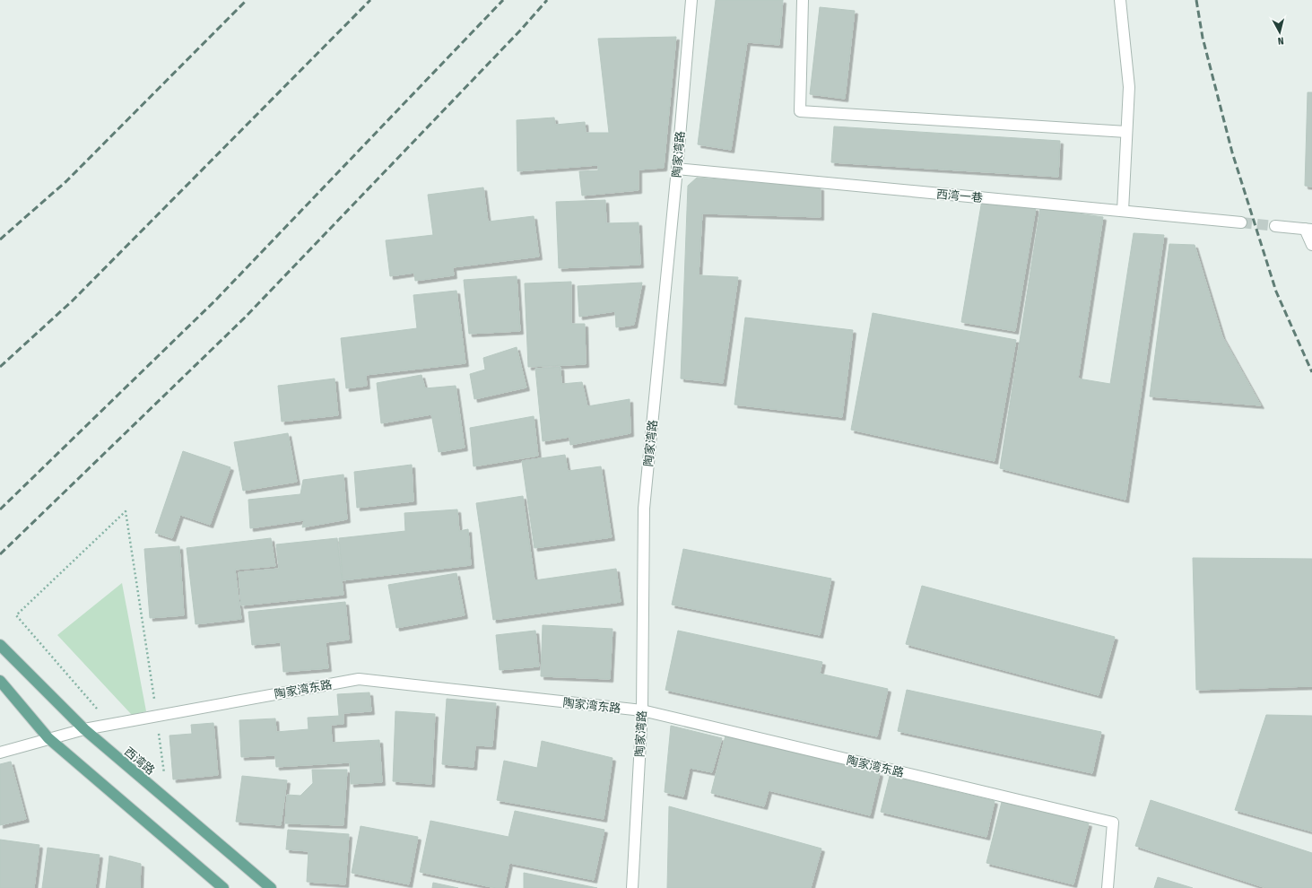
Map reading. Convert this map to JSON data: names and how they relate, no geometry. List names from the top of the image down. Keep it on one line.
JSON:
{"streets":{"main road":["西湾路"],"street":["陶家湾路","西湾一巷","陶家湾东路"]},"crossings":[["陶家湾路","西湾一巷"],["陶家湾路","陶家湾东路"],["陶家湾东路","西湾路"]],"north":"bottom"}
